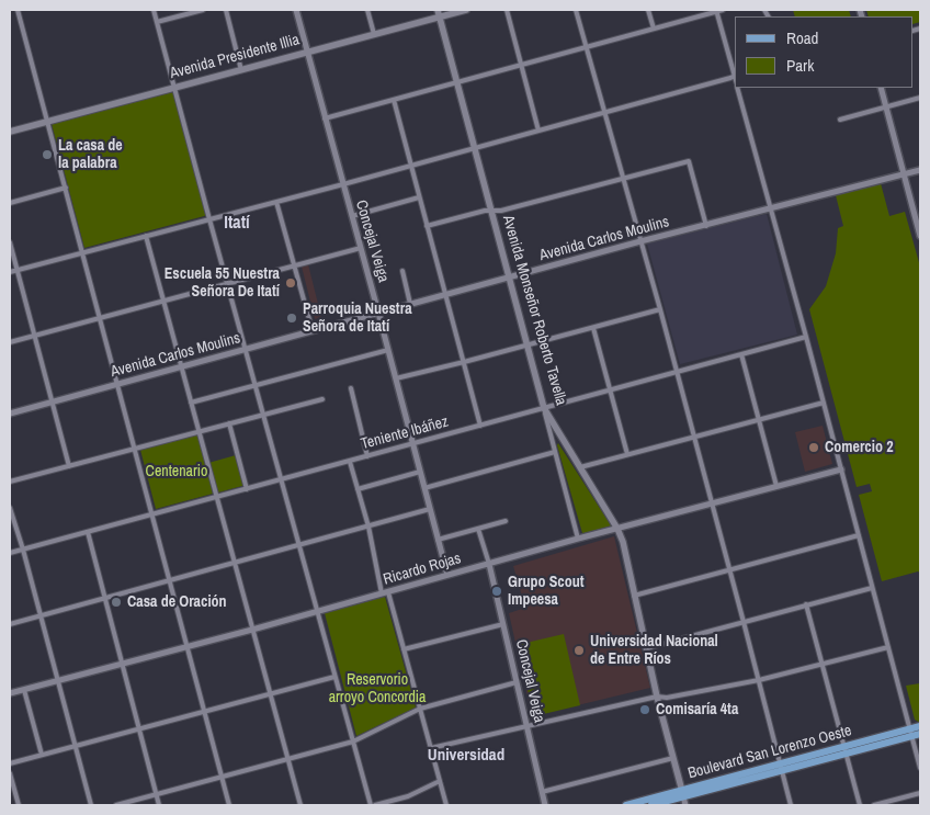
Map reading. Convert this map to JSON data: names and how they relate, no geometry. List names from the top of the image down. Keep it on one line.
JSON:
{"streets":{"main road":["Avenida Presidente Illia","Avenida Monseñor Roberto Tavella","Boulevard San Lorenzo Oeste"],"street":["Avenida Carlos Moulins","Concejal Veiga","Teniente Ibáñez","Ricardo Rojas"]},"crossings":[["Avenida Presidente Illia","Concejal Veiga"],["Avenida Presidente Illia","Avenida Monseñor Roberto Tavella"],["Avenida Carlos Moulins","Concejal Veiga"],["Avenida Carlos Moulins","Avenida Monseñor Roberto Tavella"],["Concejal Veiga","Teniente Ibáñez"],["Concejal Veiga","Ricardo Rojas"],["Avenida Monseñor Roberto Tavella","Teniente Ibáñez"],["Avenida Monseñor Roberto Tavella","Ricardo Rojas"],["Avenida Monseñor Roberto Tavella","Boulevard San Lorenzo Oeste"]],"districts":["Itatí","Universidad"],"parks":["Centenario","Reservorio arroyo Concordia"],"places":["La casa de la palabra","Escuela 55 Nuestra Señora De Itatí","Parroquia Nuestra Señora de Itatí","Comercio 2","Grupo Scout Impeesa","Casa de Oración","Universidad Nacional de Entre Ríos","Comisaría 4ta"],"legend":["Road","Park"]}
